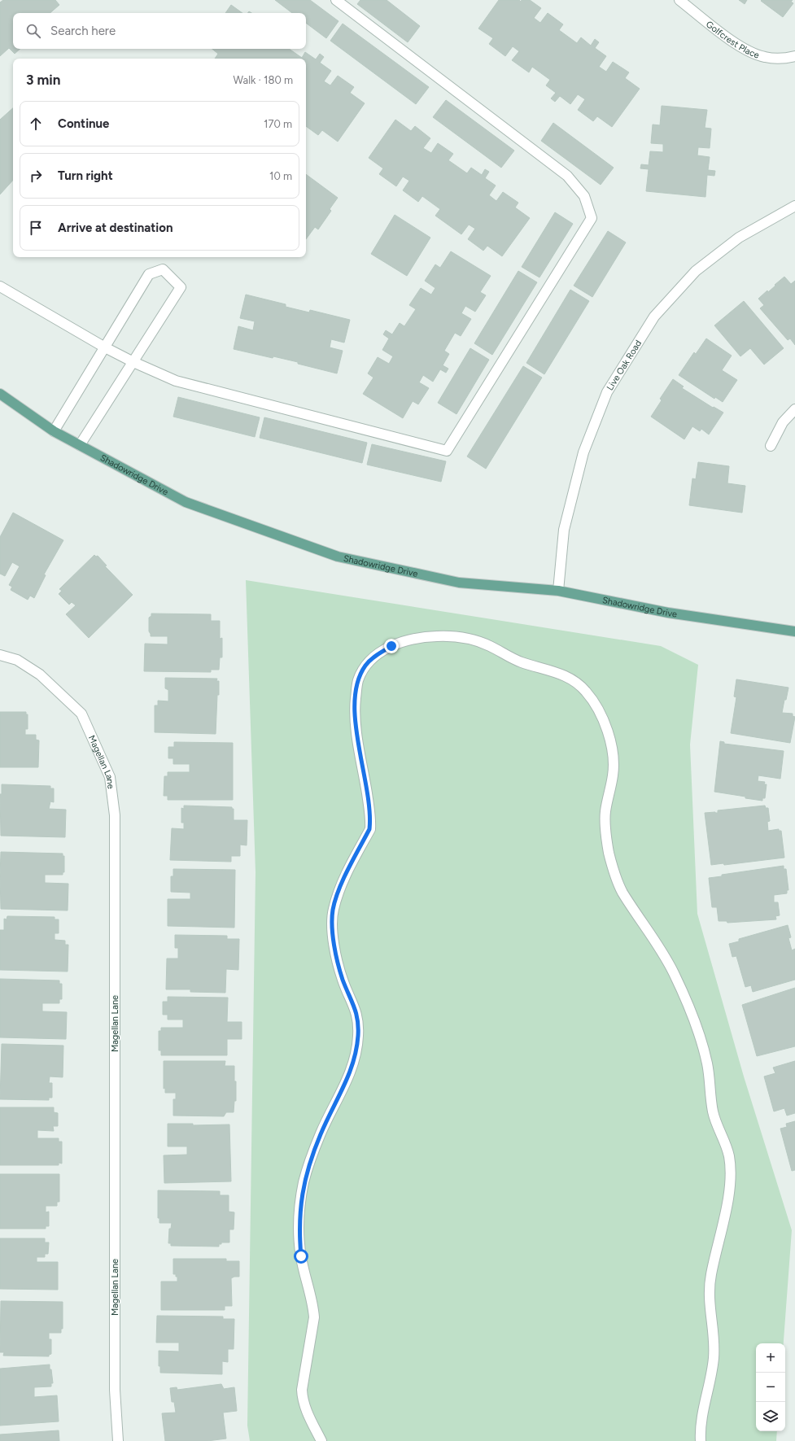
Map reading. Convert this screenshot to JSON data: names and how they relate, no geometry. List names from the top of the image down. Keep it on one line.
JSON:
{"streets":{"main road":["Shadowridge Drive"],"street":["Golfcrest Place","Live Oak Road","Magellan Lane"]},"crossings":[["Live Oak Road","Shadowridge Drive"]],"page":{"search":"Search here","heading":["3 min","Walk · 180 m"],"list":[["Continue","170 m"],["Turn right","10 m"],"Arrive at destination"],"map_buttons":["+","−"]}}
